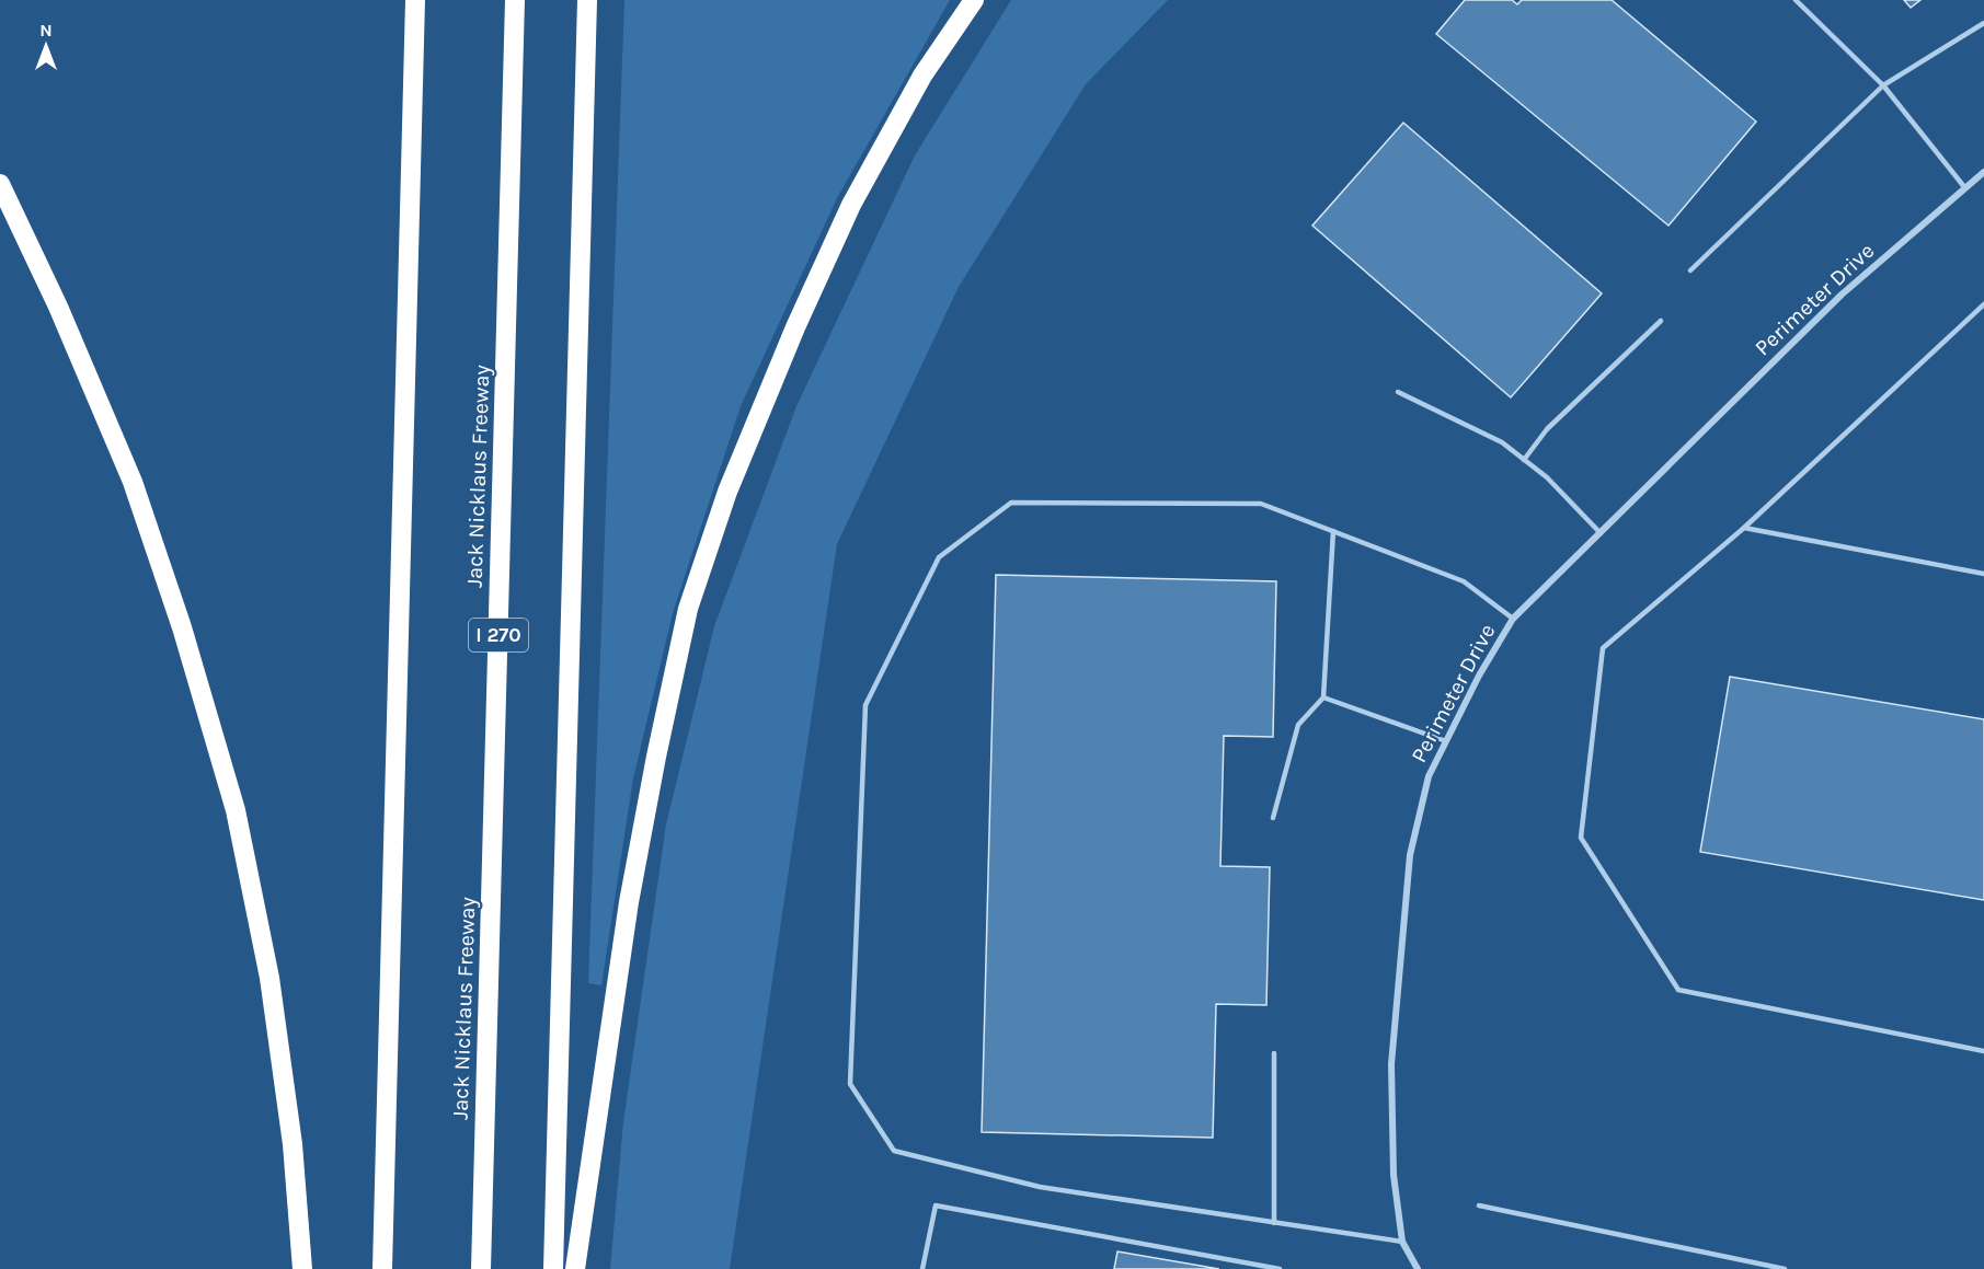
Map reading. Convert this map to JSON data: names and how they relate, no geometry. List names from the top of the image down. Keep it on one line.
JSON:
{"streets":{"highway":["Jack Nicklaus Freeway","I 270"],"street":["Perimeter Drive"]},"north":"top"}
